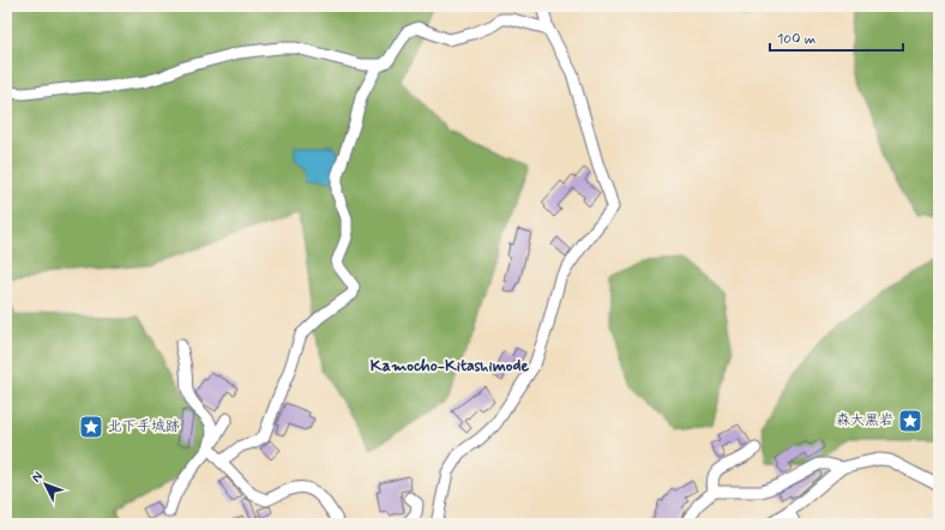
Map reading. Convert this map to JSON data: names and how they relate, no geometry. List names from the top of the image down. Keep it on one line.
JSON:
{"districts":["Kamocho-Kitashimode"],"places":{"place":["森大黒岩","北下手城跡"]},"scale_bar":"100 m","north":"top left"}
